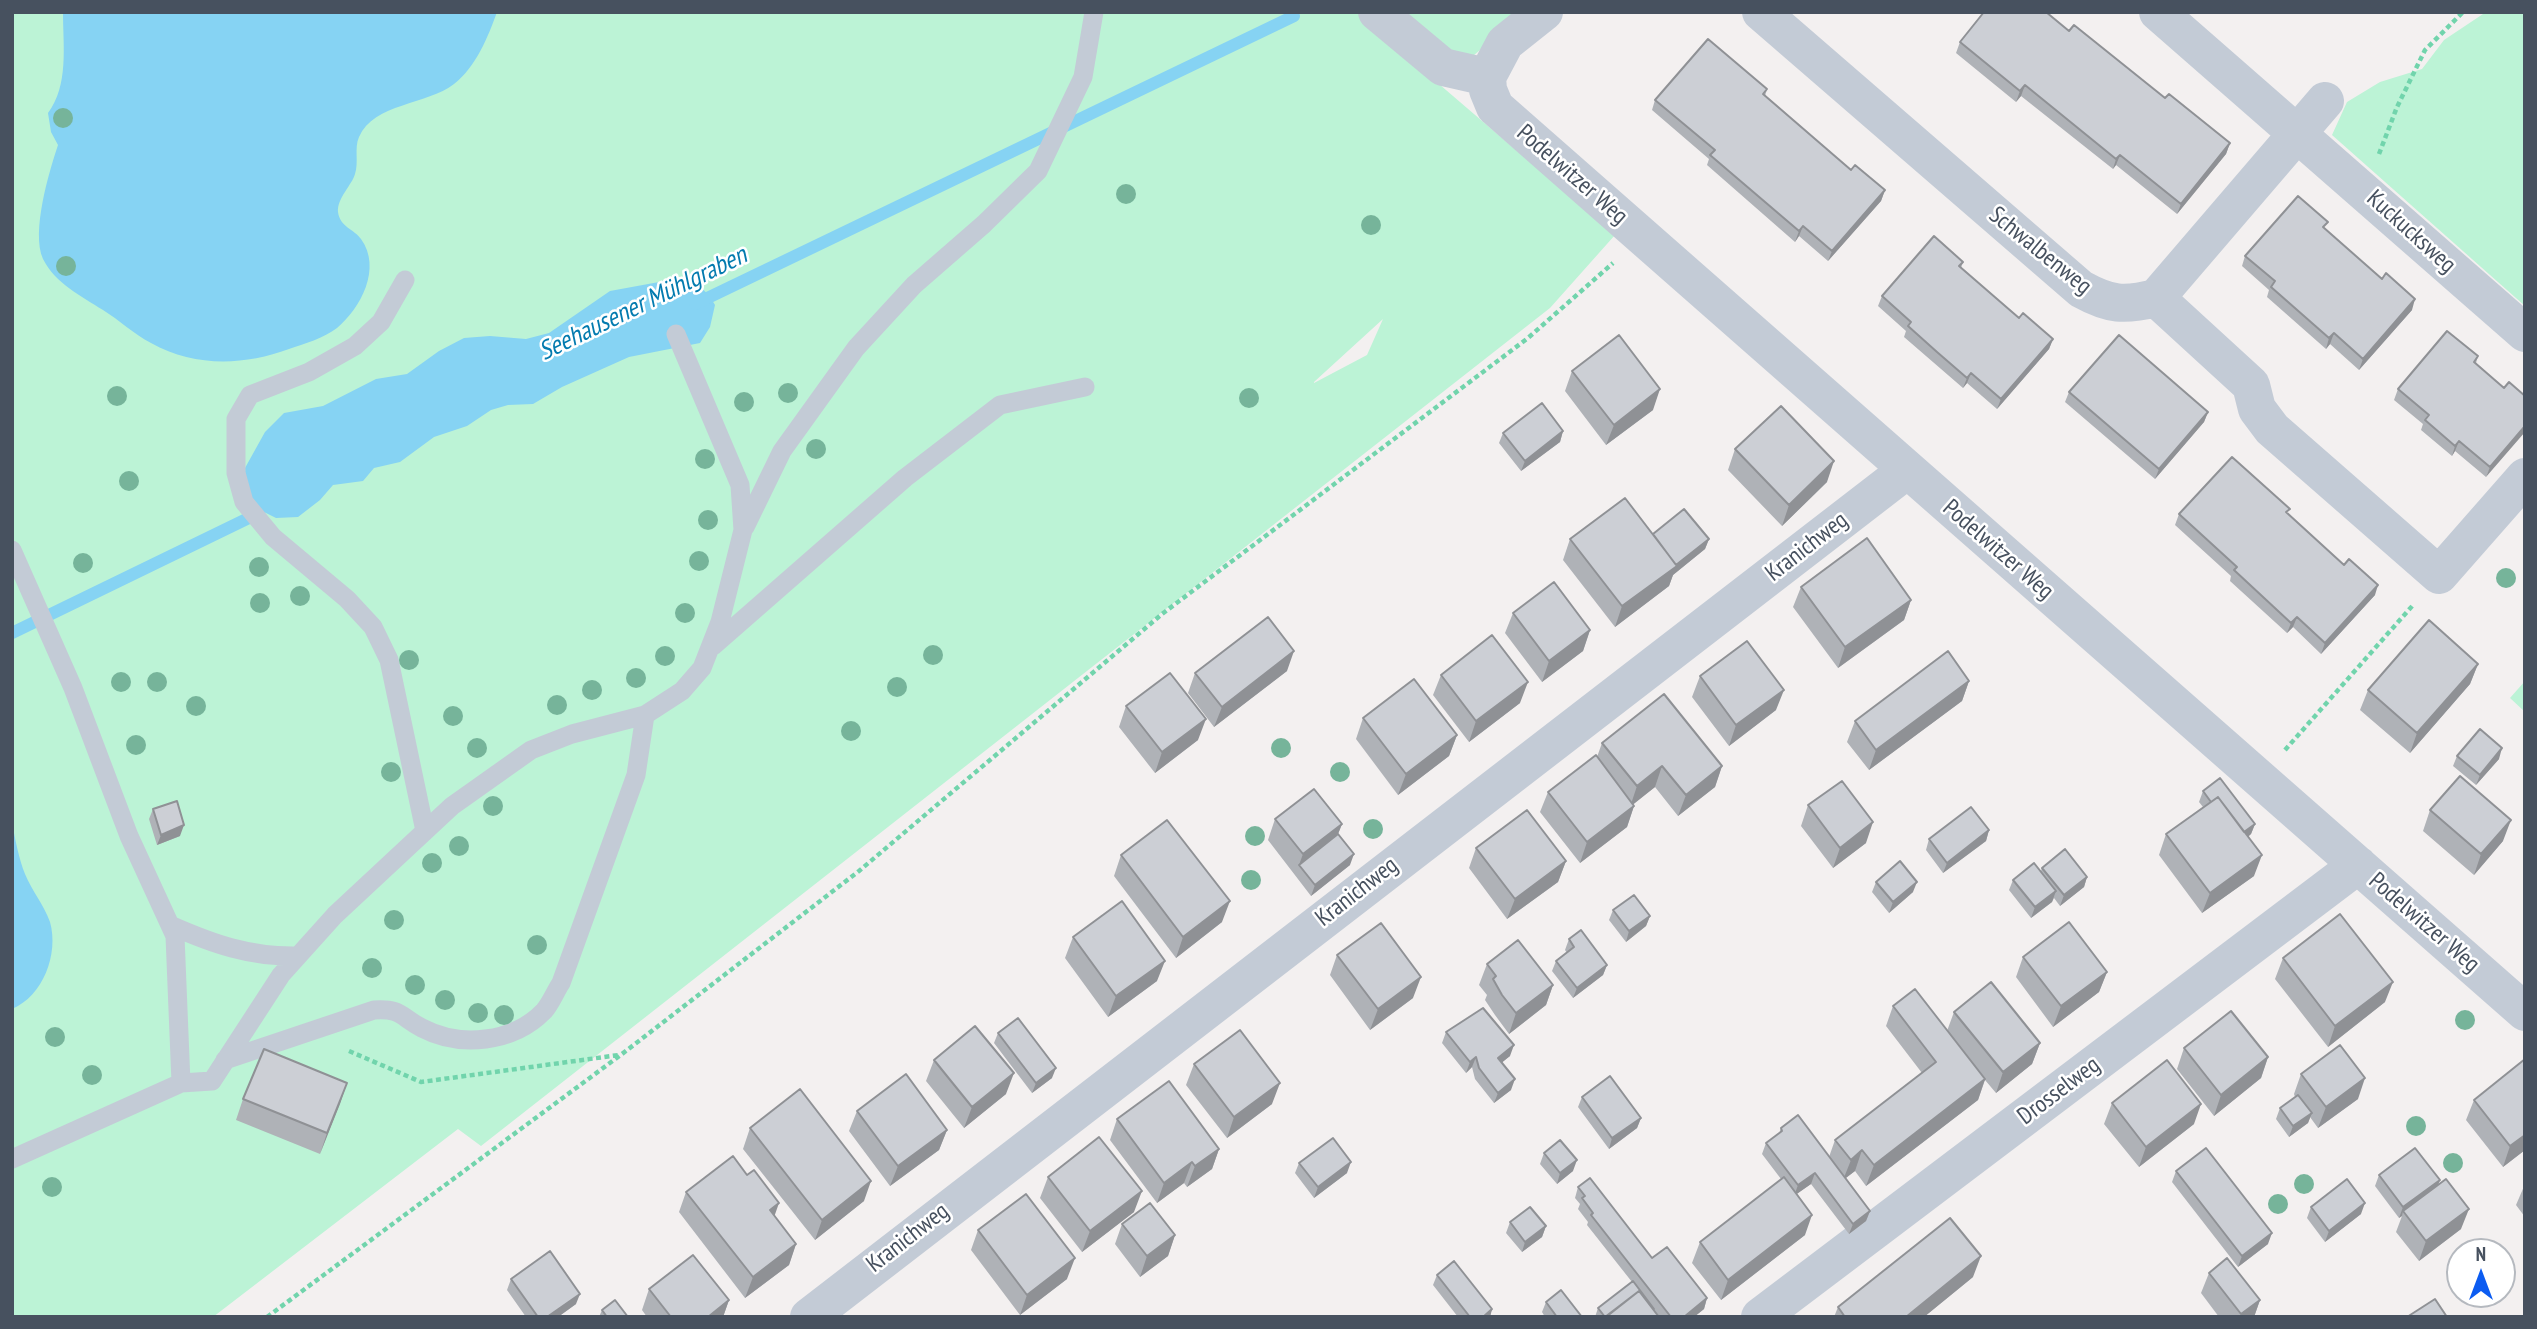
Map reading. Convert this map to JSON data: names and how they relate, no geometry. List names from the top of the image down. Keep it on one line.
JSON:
{"streets":{"street":["Podelwitzer Weg","Kuckucksweg","Schwalbenweg","Kranichweg","Drosselweg"]},"crossings":[["Podelwitzer Weg","Kranichweg"],["Podelwitzer Weg","Drosselweg"]],"water":["Seehausener Mühlgraben"],"north":"top"}
